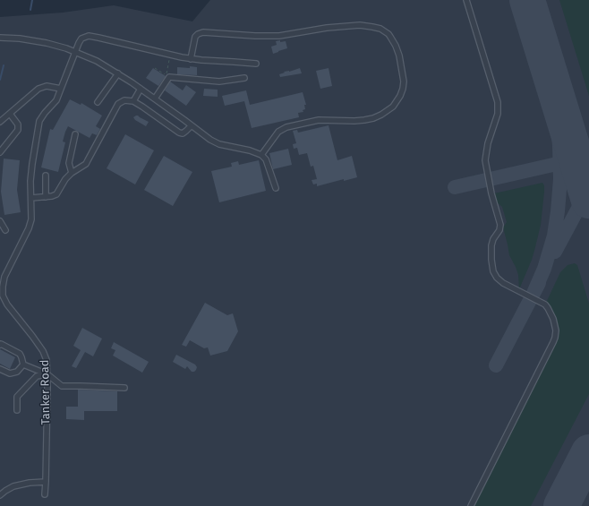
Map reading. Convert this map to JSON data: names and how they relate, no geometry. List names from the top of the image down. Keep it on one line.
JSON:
{"streets":{"street":["Tanker Road"]}}
